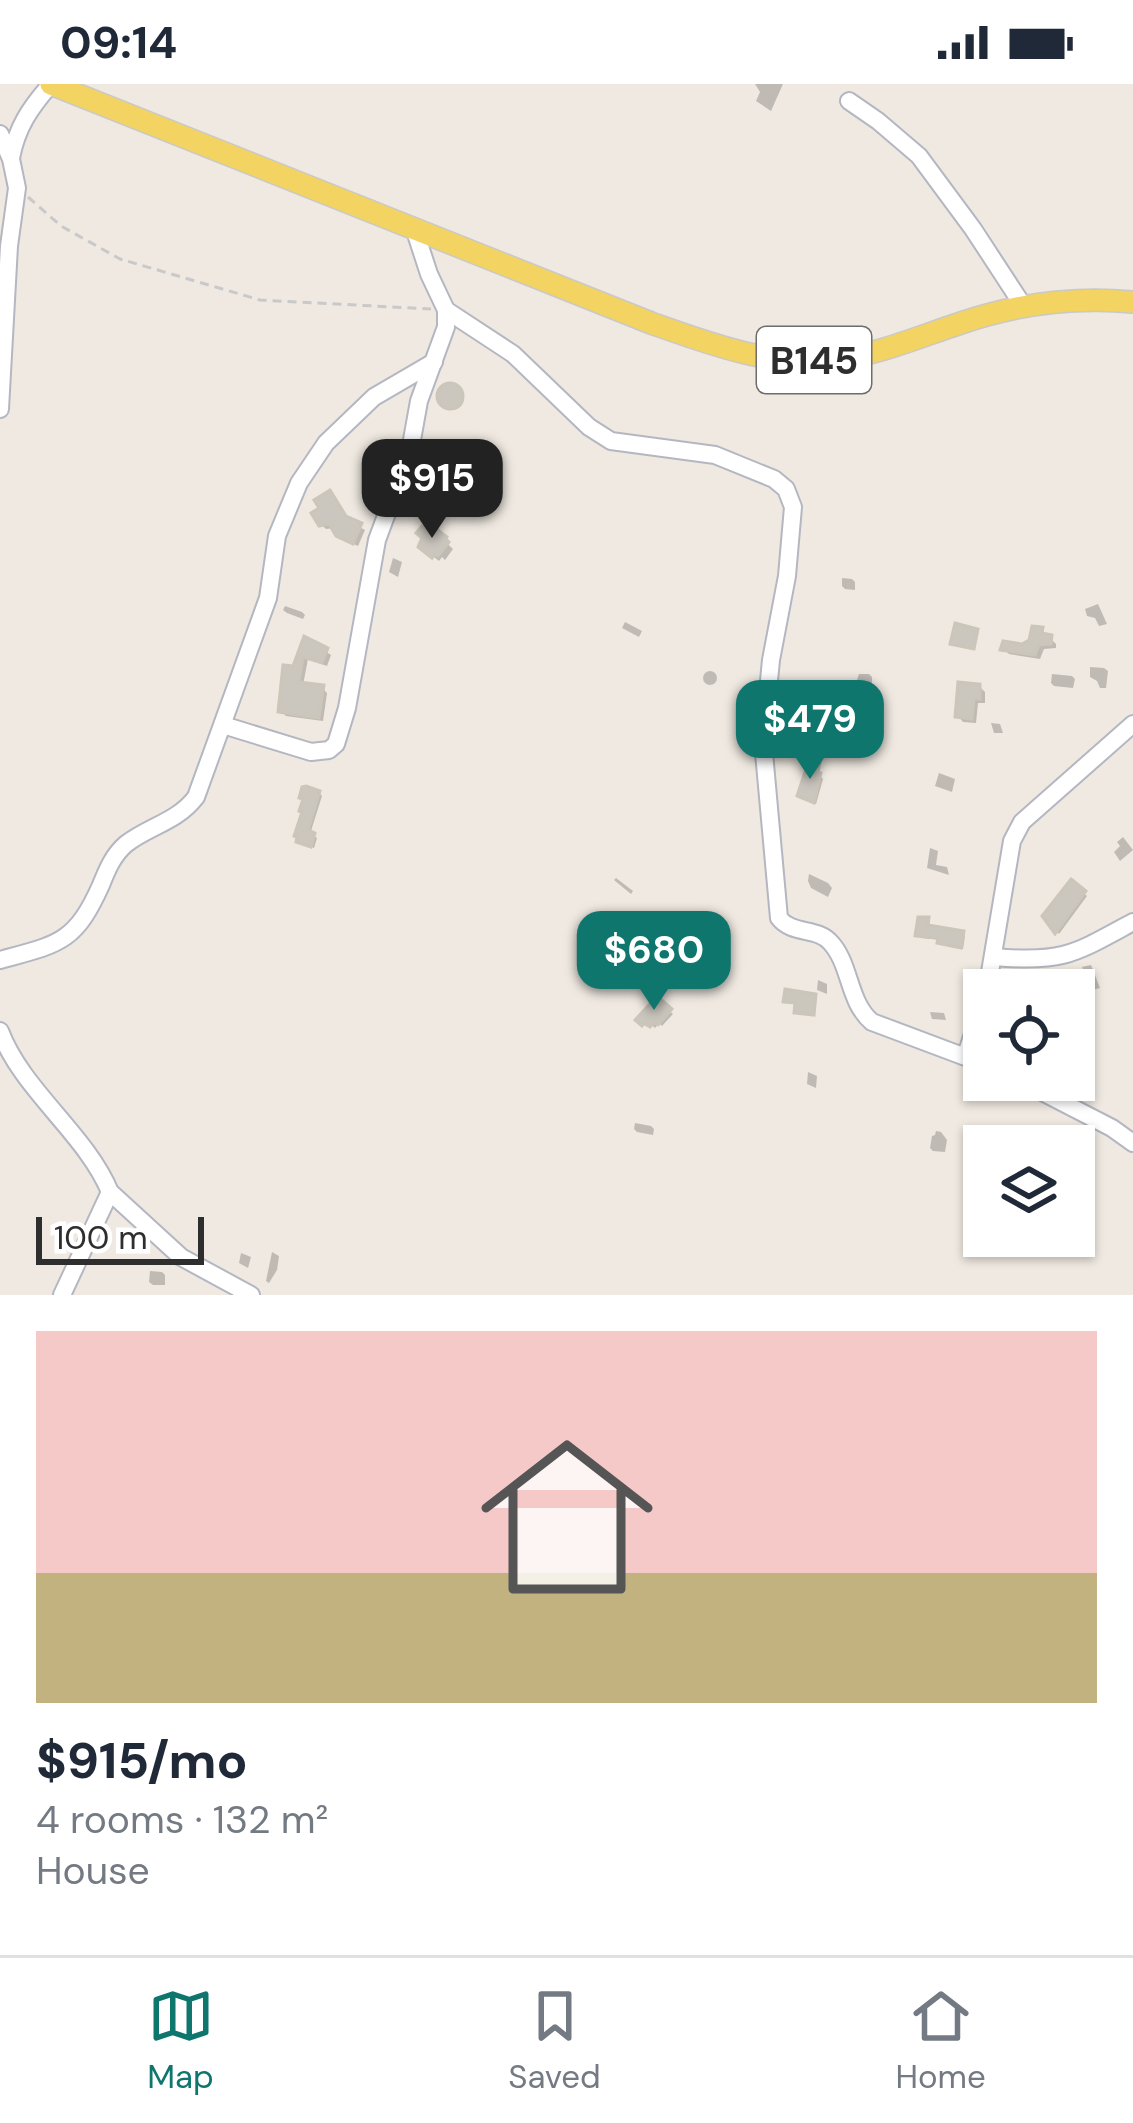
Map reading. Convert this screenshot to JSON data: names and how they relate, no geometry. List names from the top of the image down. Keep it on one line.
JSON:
{"streets":{"main road":["B145"]},"scale_bar":"100 m","page":{"status":"09:14","price":["$915","$479","$680"],"scale":"100 m","list":[{"name":"$915/mo","note":"4 rooms · 132 m² · House"}],"tabs":["Map","Saved","Home"]}}
